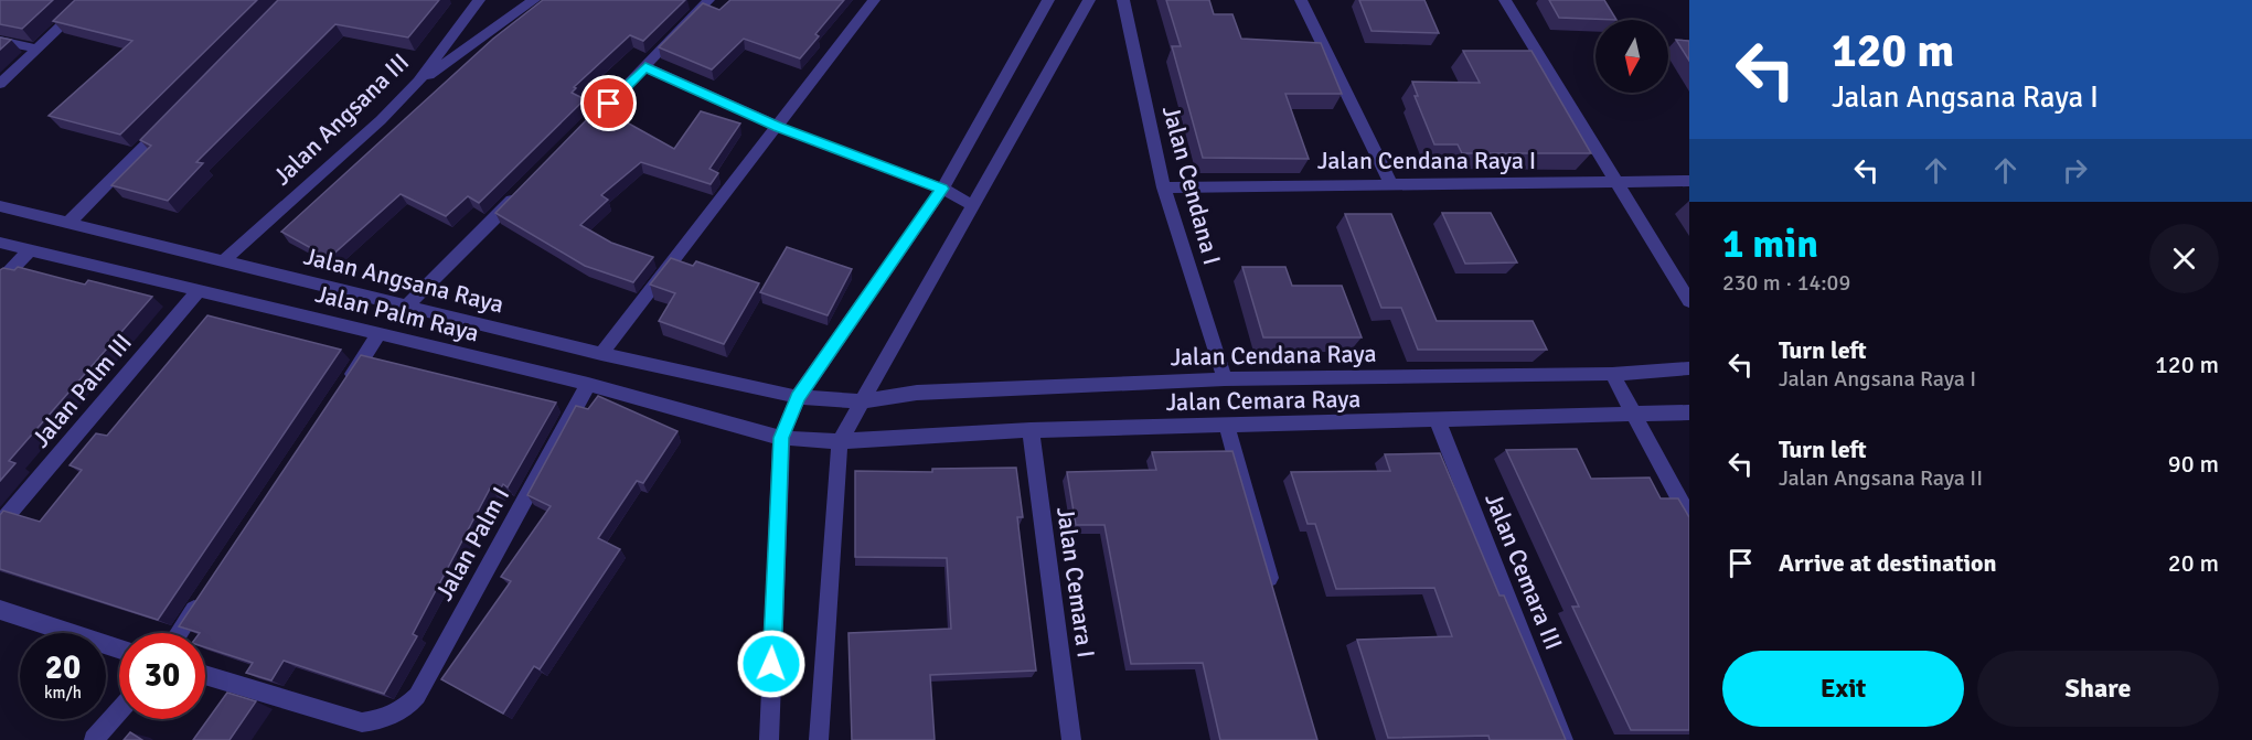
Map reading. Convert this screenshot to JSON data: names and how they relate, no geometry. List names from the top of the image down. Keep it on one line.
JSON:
{"streets":{"street":["Jalan Angsana III","Jalan Cendana Raya I","Jalan Cendana I","Jalan Angsana Raya","Jalan Palm Raya","Jalan Cendana Raya","Jalan Palm III","Jalan Cemara Raya","Jalan Palm I","Jalan Cemara III","Jalan Cemara I"]},"crossings":[["Jalan Angsana III","Jalan Angsana Raya"],["Jalan Cendana Raya I","Jalan Cendana I"],["Jalan Cendana I","Jalan Cendana Raya"],["Jalan Angsana Raya","Jalan Cendana Raya"],["Jalan Palm Raya","Jalan Palm III"],["Jalan Palm Raya","Jalan Cemara Raya"],["Jalan Palm Raya","Jalan Palm I"],["Jalan Cemara Raya","Jalan Cemara III"],["Jalan Cemara Raya","Jalan Cemara I"]],"north":"bottom","page":{"turn":["120 m","Jalan Angsana Raya I"],"heading":["1 min","230 m · 14:09"],"list":[{"name":"Turn left","note":"Jalan Angsana Raya I","value":"120 m"},{"name":"Turn left","note":"Jalan Angsana Raya II","value":"90 m"},{"name":"Arrive at destination","value":"20 m"}],"speed":"20 km/h","limit":"30","buttons":["Exit","Share"]}}
